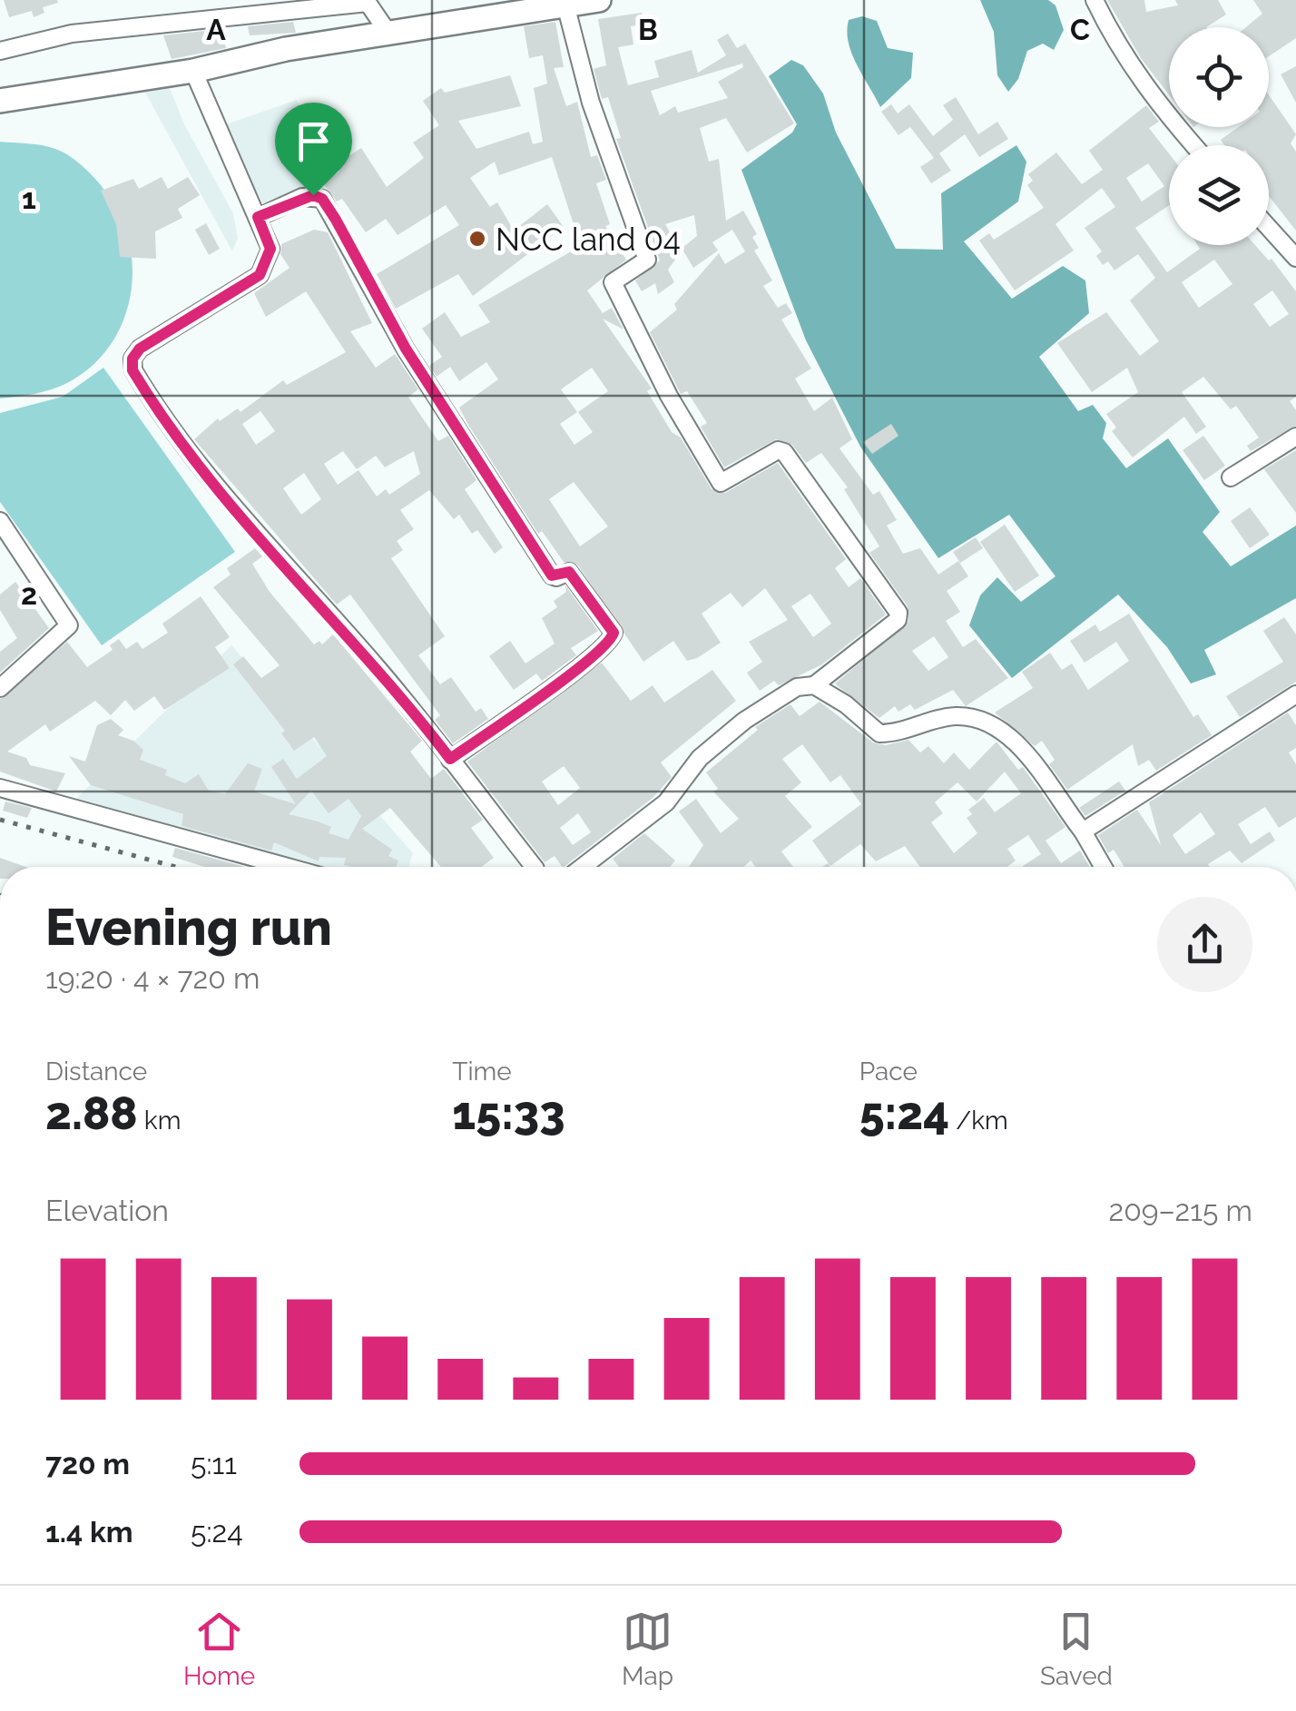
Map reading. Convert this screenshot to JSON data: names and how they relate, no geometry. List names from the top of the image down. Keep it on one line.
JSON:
{"places":["NCC land 04"],"page":{"heading":["Evening run","19:20 · 4 × 720 m"],"stats":[["Distance","2.88 km"],["Time","15:33"],["Pace","5:24 /km"]],"chart":["Elevation","209–215 m"],"list":[{"name":"720 m","note":"5:11"},{"name":"1.4 km","note":"5:24"}],"tabs":["Home","Map","Saved"]},"grid":{"columns":["A","B","C"],"rows":["1","2"]}}
